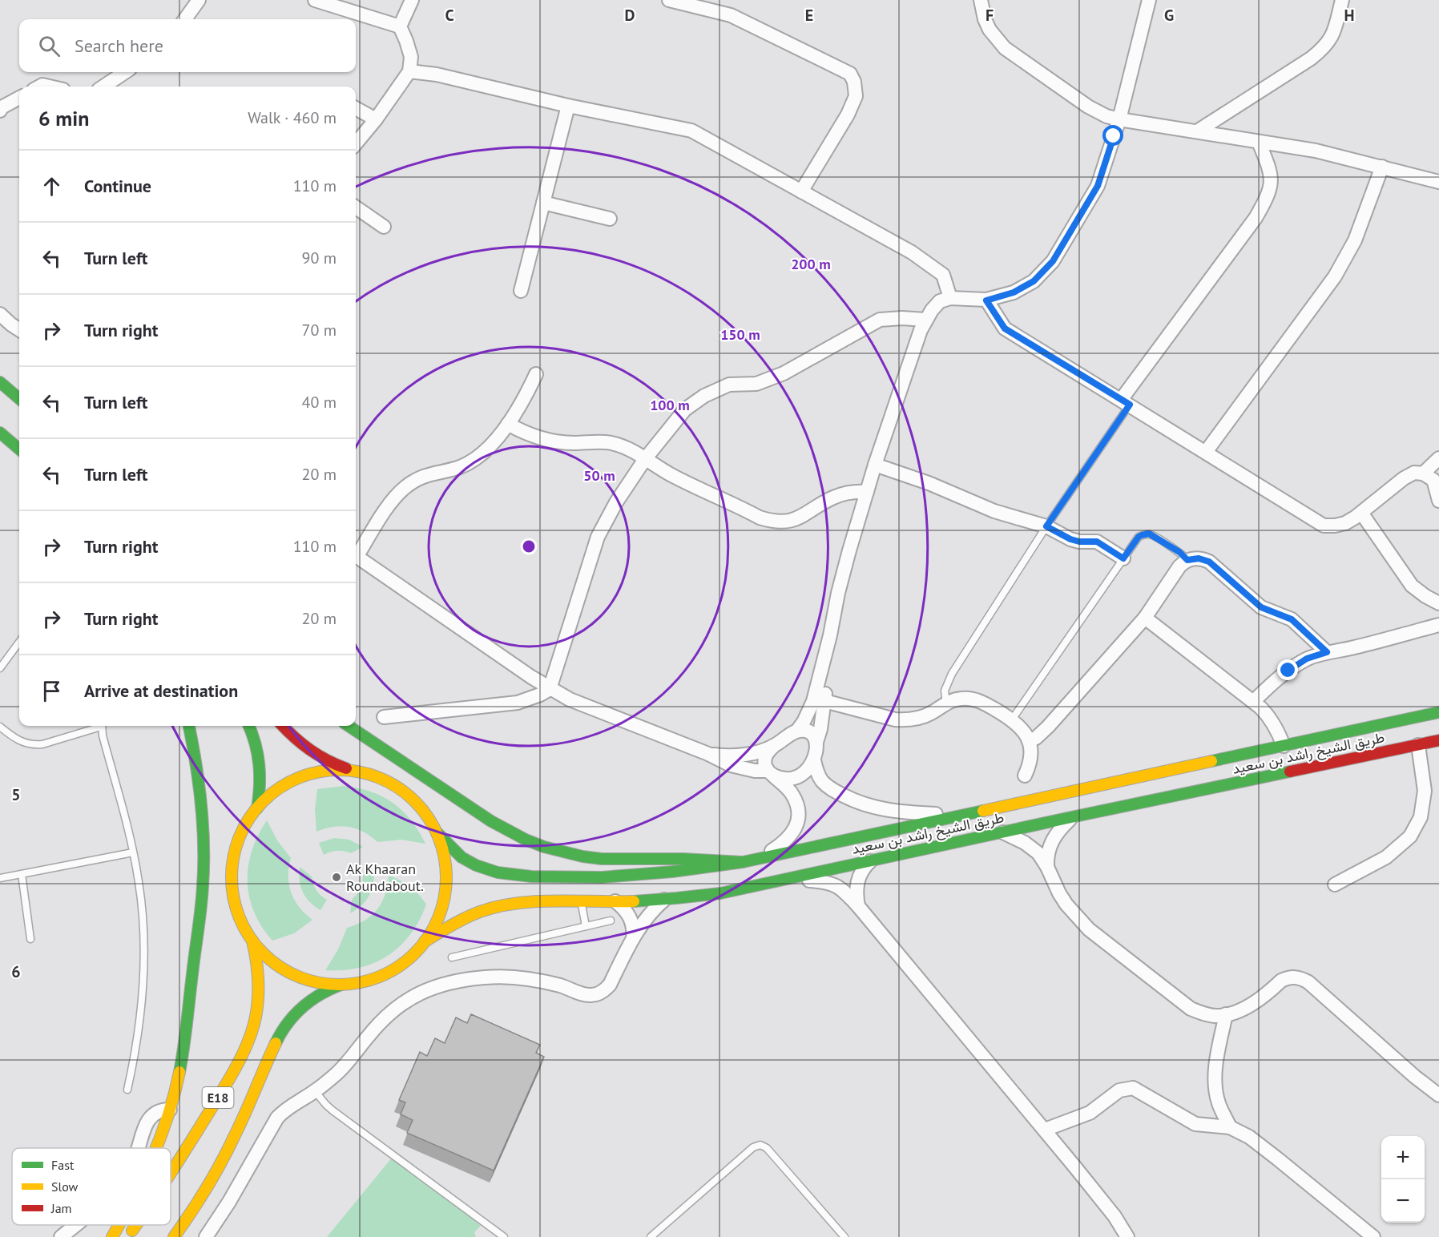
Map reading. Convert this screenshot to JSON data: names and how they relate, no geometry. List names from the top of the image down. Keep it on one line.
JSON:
{"streets":{"main road":["طريق الشيخ راشد بن سعيد","E18"]},"places":["Ak Khaaran Roundabout."],"legend":["Fast","Slow","Jam"],"page":{"search":"Search here","heading":["6 min","Walk · 460 m"],"list":[["Continue","110 m"],["Turn left","90 m"],["Turn right","70 m"],["Turn left","40 m"],["Turn left","20 m"],["Turn right","110 m"],["Turn right","20 m"],"Arrive at destination"],"map_buttons":["+","−"]},"grid":{"columns":["C","D","E","F","G","H"],"rows":["5","6"]},"rings":["200 m","150 m","100 m","50 m"]}
